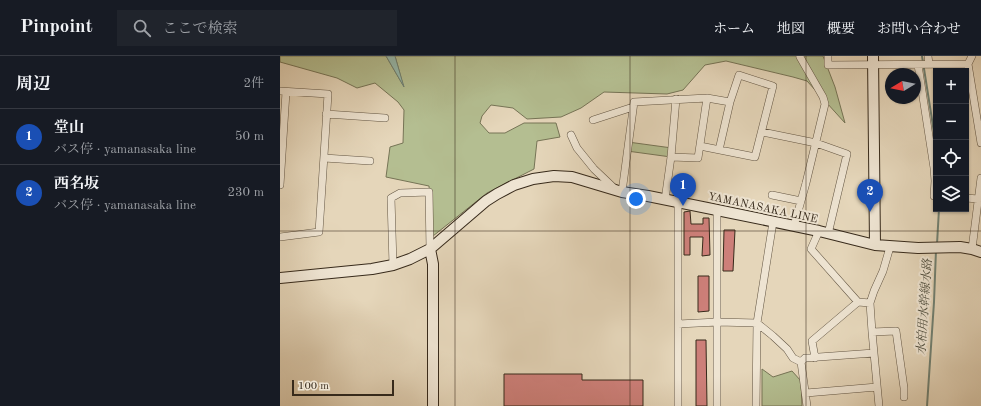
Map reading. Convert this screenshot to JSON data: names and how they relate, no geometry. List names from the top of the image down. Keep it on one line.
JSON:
{"streets":{"main road":["YAMANASAKA LINE"]},"water":["水柏用水幹線水路"],"scale_bar":"100 m","north":"left","page":{"header":"Pinpoint","search":"ここで検索","nav":["ホーム","地図","概要","お問い合わせ"],"heading":["周辺","2件"],"map_buttons":["+","−"],"list":[{"mark":"1","name":"堂山","note":"バス停 · yamanasaka line","value":"50 m"},{"mark":"2","name":"西名坂","note":"バス停 · yamanasaka line","value":"230 m"}],"pins":["1","2"],"scale":"100 m"}}
